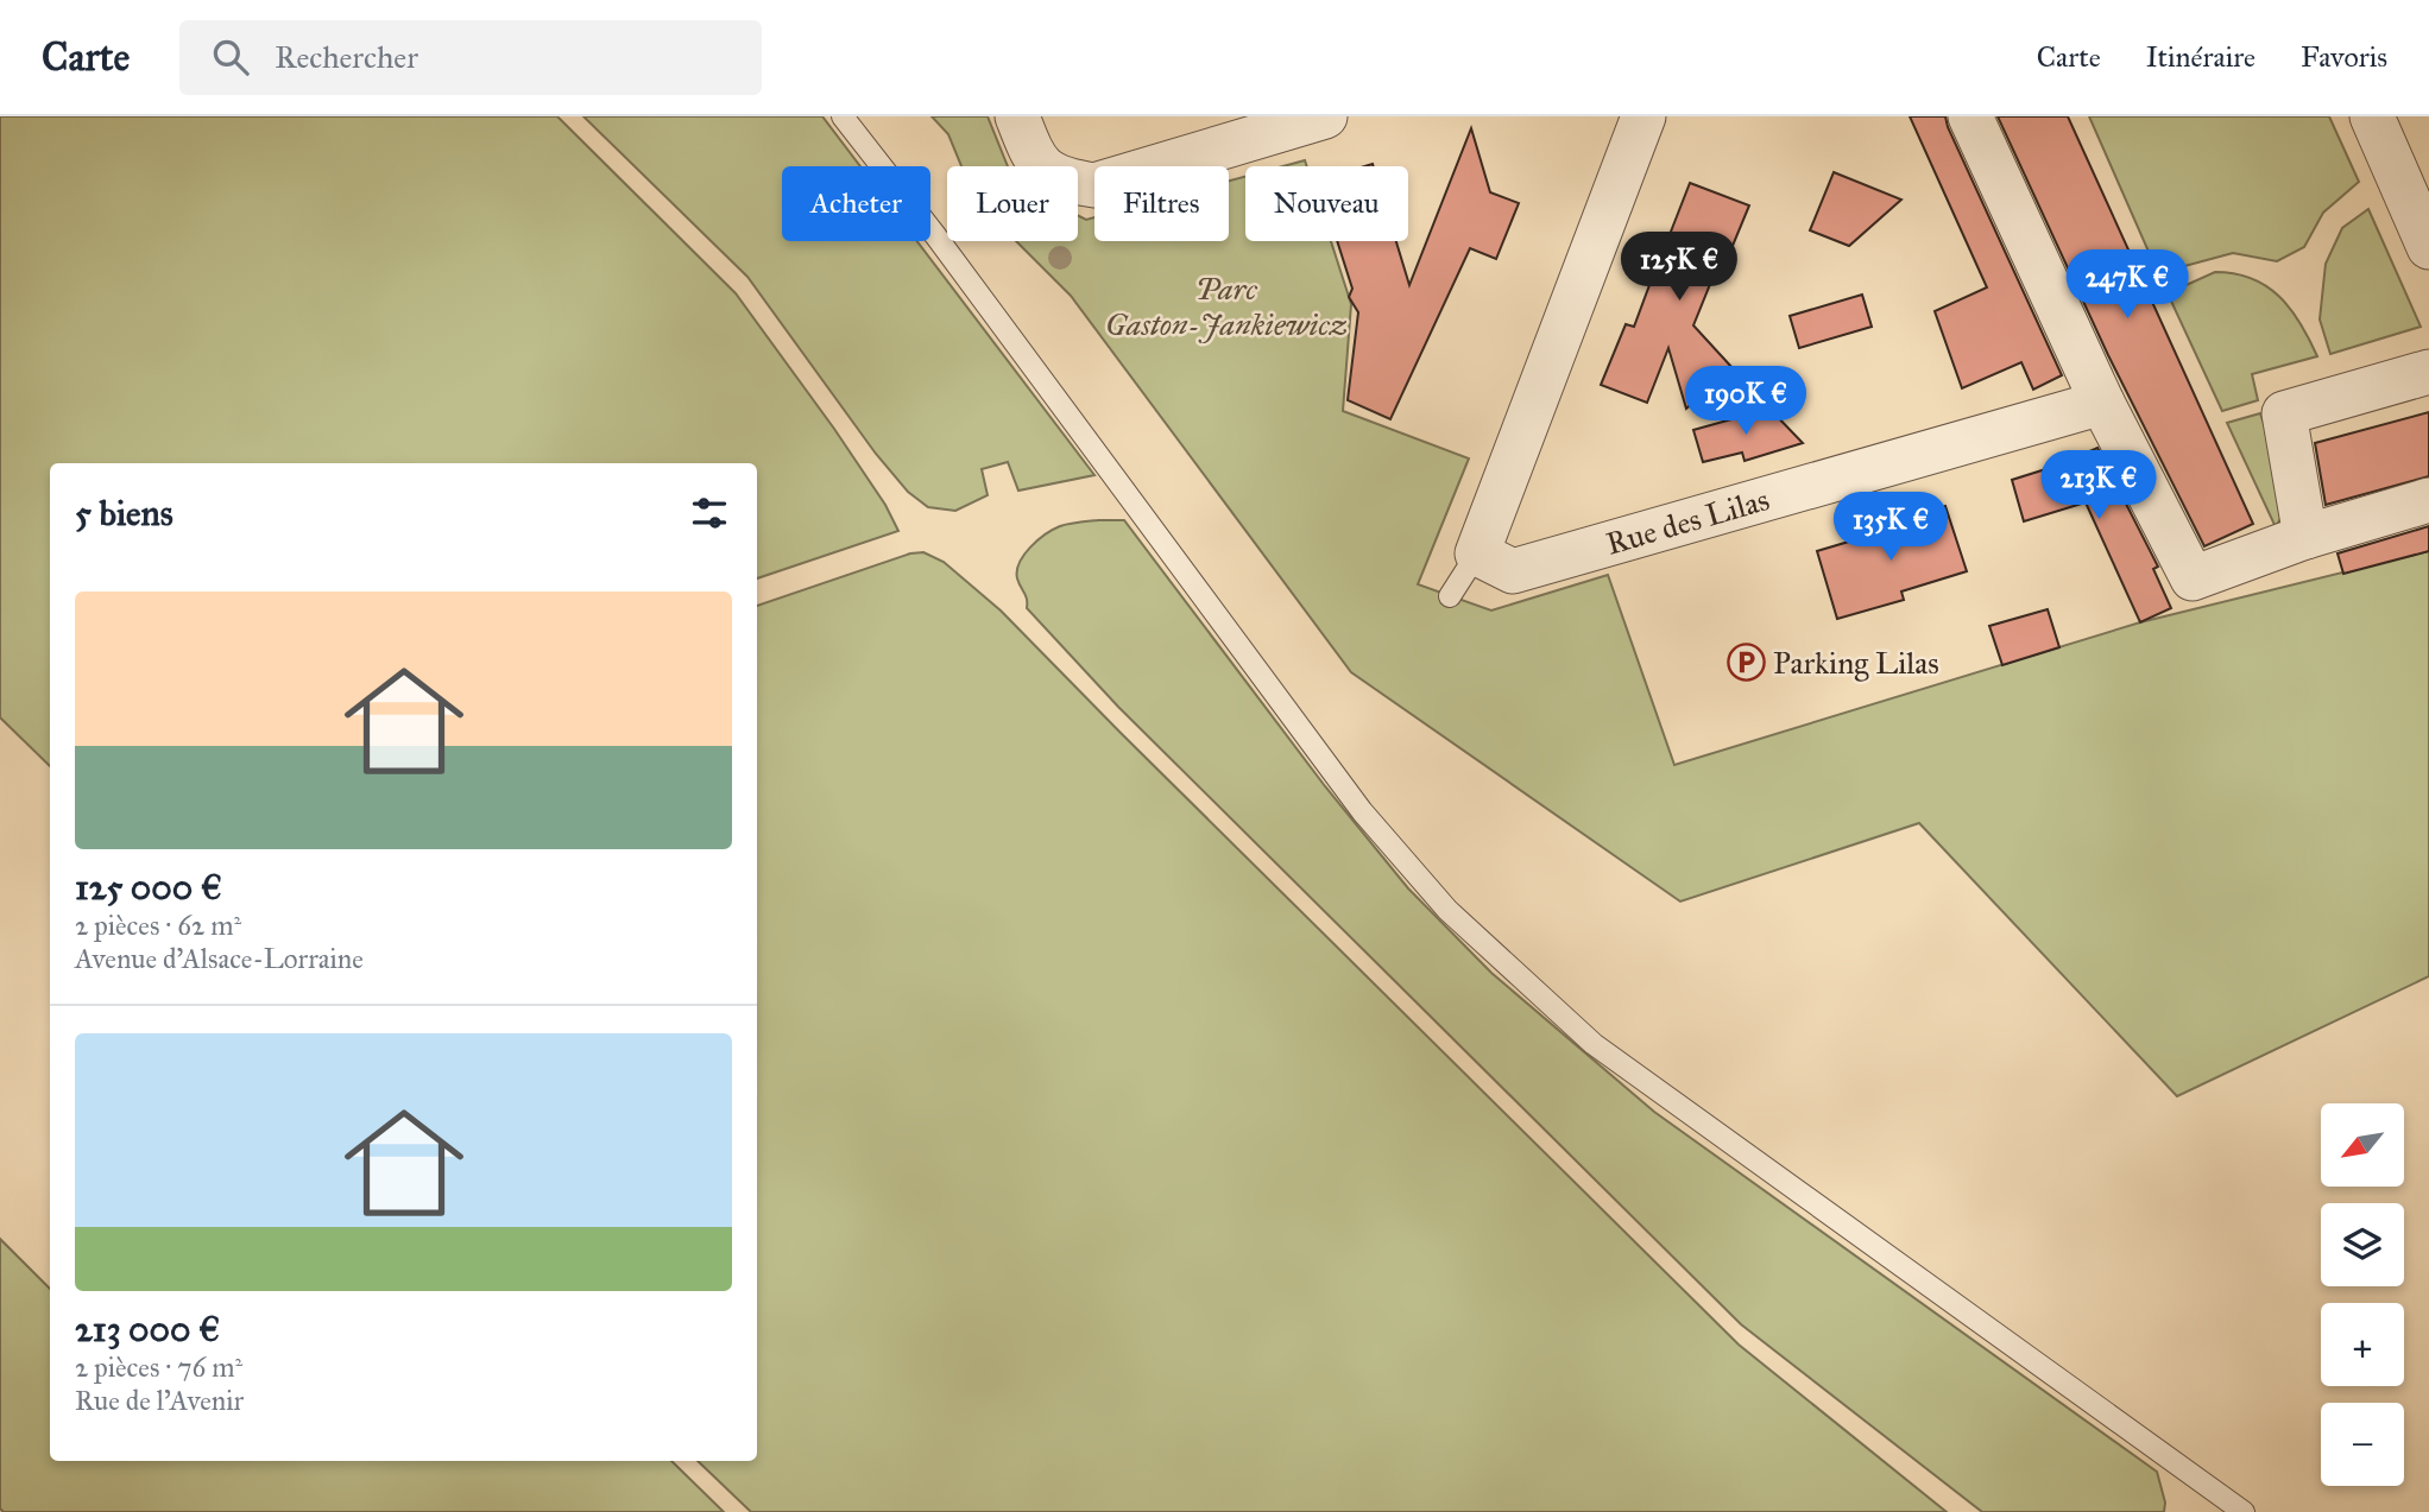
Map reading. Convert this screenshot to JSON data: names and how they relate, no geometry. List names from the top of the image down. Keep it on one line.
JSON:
{"streets":{"street":["Rue des Lilas"]},"parks":["Parc Gaston-Jankiewicz"],"places":{"parking":["Parking Lilas"]},"north":"bottom left","page":{"header":"Carte","search":"Rechercher","nav":["Carte","Itinéraire","Favoris"],"chip":["Acheter","Louer","Filtres","Nouveau"],"price":["125K €","247K €","190K €","213K €","135K €"],"heading":"5 biens","list":[{"name":"125 000 €","note":"2 pièces · 62 m² · Avenue d'Alsace-Lorraine"},{"name":"213 000 €","note":"2 pièces · 76 m² · Rue de l'Avenir"}],"map_buttons":["+","−"]}}
